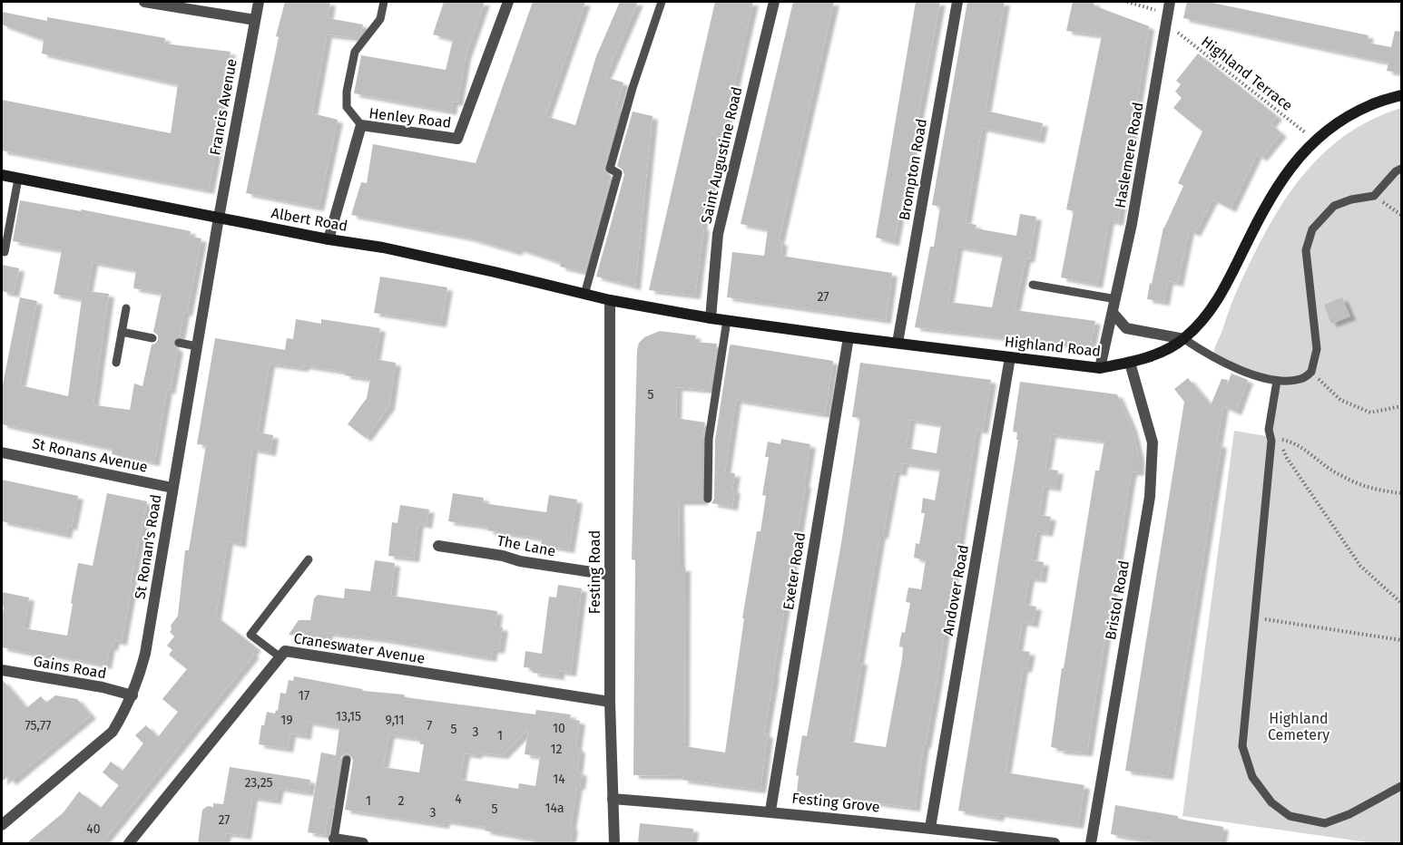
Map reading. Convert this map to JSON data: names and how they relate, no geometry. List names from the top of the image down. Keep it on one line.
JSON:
{"streets":{"main road":["Albert Road","Highland Road"],"street":["Francis Avenue","Henley Road","Saint Augustine Road","Haslemere Road","Brompton Road","St Ronans Avenue","The Lane","St Ronan's Road","Exeter Road","Festing Road","Andover Road","Bristol Road","Craneswater Avenue","Gains Road","Festing Grove"],"path":["Highland Terrace"]},"crossings":[["Highland Terrace","Haslemere Road"],["Highland Terrace","Highland Road"],["Francis Avenue","Albert Road"],["Francis Avenue","St Ronan's Road"],["Henley Road","Albert Road"],["Saint Augustine Road","Highland Road"],["Haslemere Road","Highland Road"],["Brompton Road","Highland Road"],["Albert Road","Highland Road"],["Albert Road","St Ronan's Road"],["Albert Road","Festing Road"],["Highland Road","Exeter Road"],["Highland Road","Festing Road"],["Highland Road","Andover Road"],["Highland Road","Bristol Road"],["St Ronans Avenue","St Ronan's Road"],["The Lane","Festing Road"],["St Ronan's Road","Gains Road"],["Exeter Road","Festing Grove"],["Festing Road","Craneswater Avenue"],["Festing Road","Festing Grove"],["Andover Road","Festing Grove"]],"parks":["Highland Cemetery"],"house_numbers":["27","5","17","13,15","19","9,11","75,77","7","10","5","3","1","12","14","23,25","4","1","2","14a","5","3","27","40"]}
